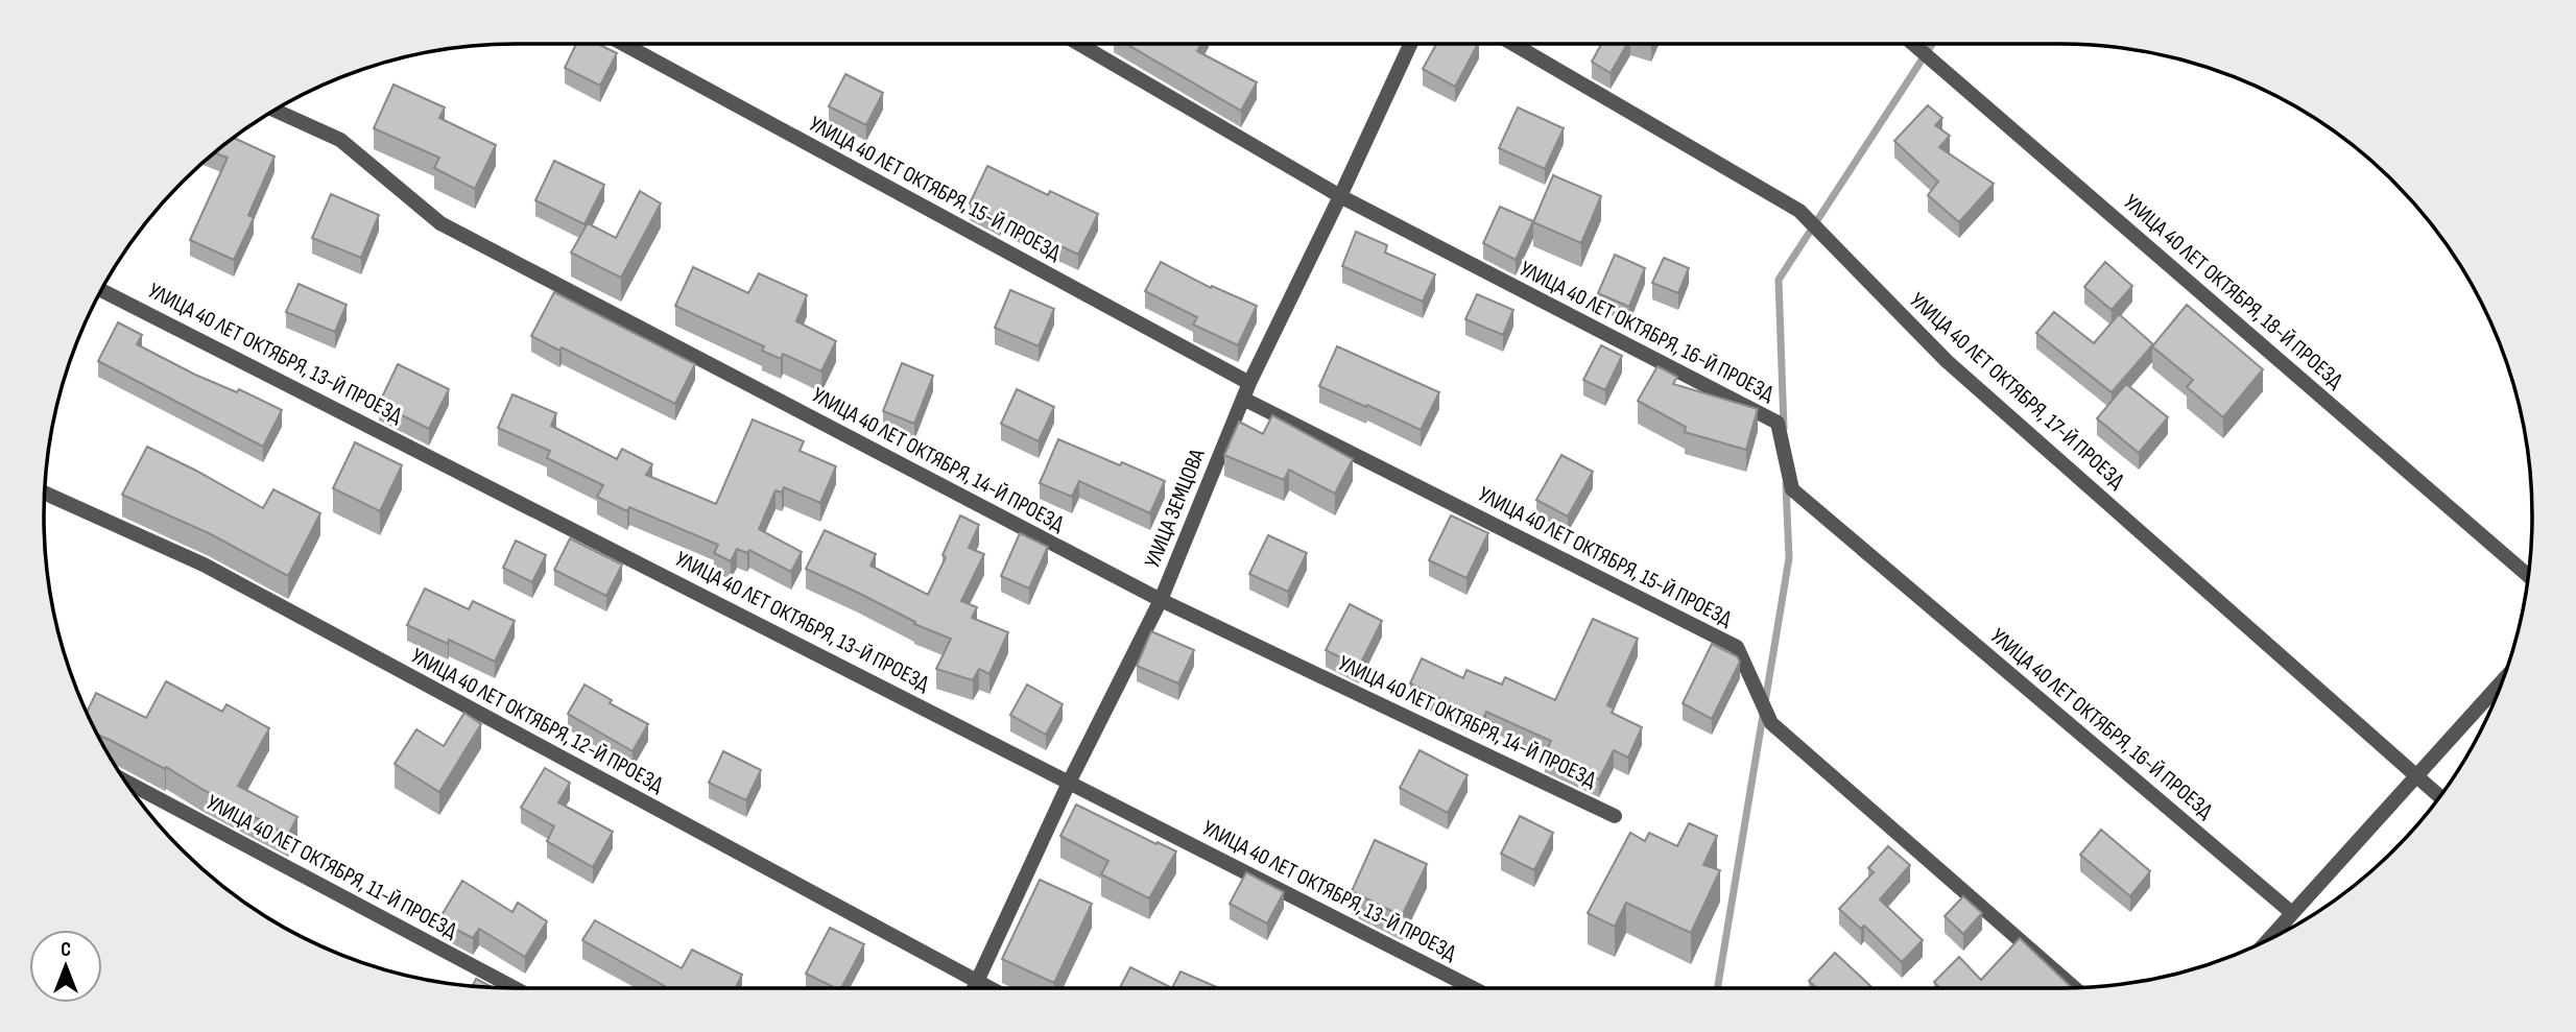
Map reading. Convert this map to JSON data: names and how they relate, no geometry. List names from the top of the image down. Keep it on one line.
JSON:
{"streets":{"street":["УЛИЦА 40 ЛЕТ ОКТЯБРЯ, 15-Й ПРОЕЗД","УЛИЦА 40 ЛЕТ ОКТЯБРЯ, 18-Й ПРОЕЗД","УЛИЦА 40 ЛЕТ ОКТЯБРЯ, 16-Й ПРОЕЗД","УЛИЦА 40 ЛЕТ ОКТЯБРЯ, 13-Й ПРОЕЗД","УЛИЦА 40 ЛЕТ ОКТЯБРЯ, 17-Й ПРОЕЗД","УЛИЦА 40 ЛЕТ ОКТЯБРЯ, 14-Й ПРОЕЗД","УЛИЦА ЗЕМЦОВА","УЛИЦА 40 ЛЕТ ОКТЯБРЯ, 12-Й ПРОЕЗД","УЛИЦА 40 ЛЕТ ОКТЯБРЯ, 11-Й ПРОЕЗД"]},"crossings":[["УЛИЦА 40 ЛЕТ ОКТЯБРЯ, 15-Й ПРОЕЗД","УЛИЦА ЗЕМЦОВА"],["УЛИЦА 40 ЛЕТ ОКТЯБРЯ, 16-Й ПРОЕЗД","УЛИЦА ЗЕМЦОВА"],["УЛИЦА 40 ЛЕТ ОКТЯБРЯ, 13-Й ПРОЕЗД","УЛИЦА ЗЕМЦОВА"],["УЛИЦА 40 ЛЕТ ОКТЯБРЯ, 14-Й ПРОЕЗД","УЛИЦА ЗЕМЦОВА"],["УЛИЦА ЗЕМЦОВА","УЛИЦА 40 ЛЕТ ОКТЯБРЯ, 12-Й ПРОЕЗД"]],"north":"top"}
